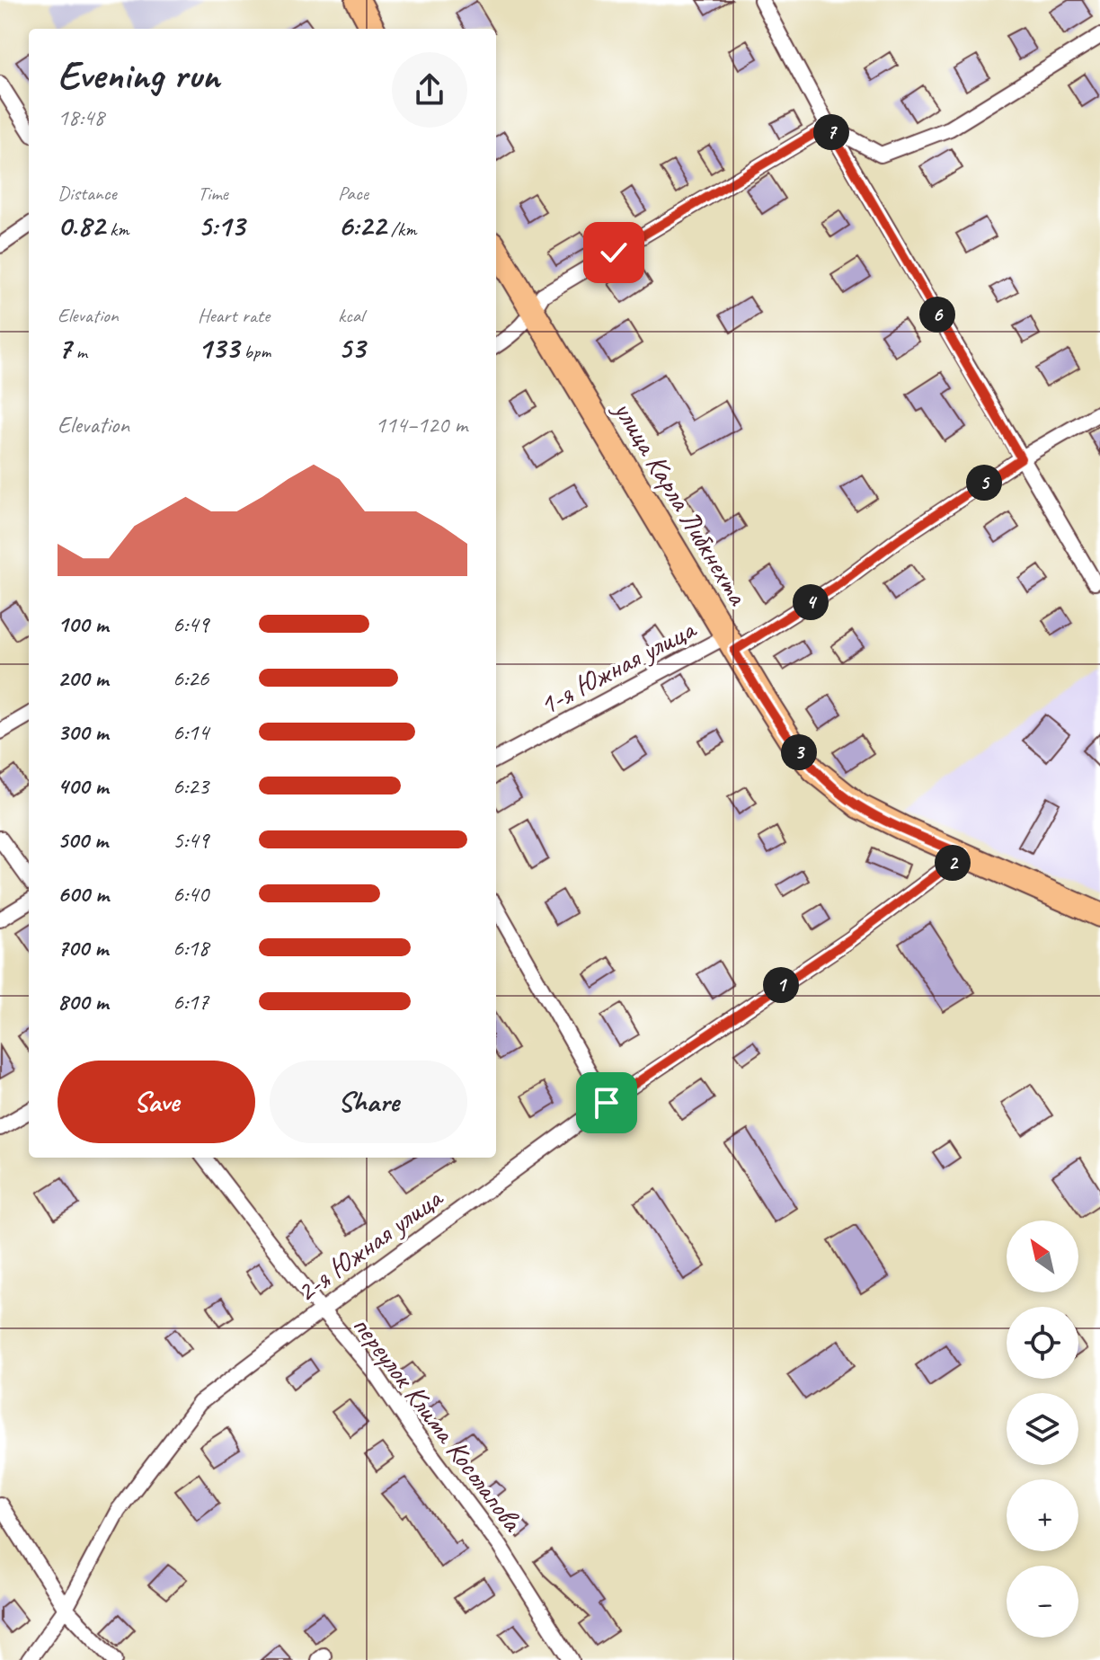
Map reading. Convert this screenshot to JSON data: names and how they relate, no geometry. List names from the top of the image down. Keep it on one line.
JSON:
{"streets":{"main road":["улица Карла Либкнехта"],"street":["1-я Южная улица","2-я Южная улица","переулок Клима Косолапова"]},"crossings":[["улица Карла Либкнехта","1-я Южная улица"],["улица Карла Либкнехта","2-я Южная улица"],["2-я Южная улица","переулок Клима Косолапова"]],"north":"top left","page":{"heading":["Evening run","18:48"],"pins":["7","6","5","4","3","2","1"],"stats":[["Distance","0.82 km"],["Time","5:13"],["Pace","6:22 /km"],["Elevation","7 m"],["Heart rate","133 bpm"],["kcal","53"]],"chart":["Elevation","114–120 m"],"list":[{"name":"100 m","note":"6:49"},{"name":"200 m","note":"6:26"},{"name":"300 m","note":"6:14"},{"name":"400 m","note":"6:23"},{"name":"500 m","note":"5:49"},{"name":"600 m","note":"6:40"},{"name":"700 m","note":"6:18"},{"name":"800 m","note":"6:17"}],"buttons":["Save","Share"],"map_buttons":["+","−"]}}
